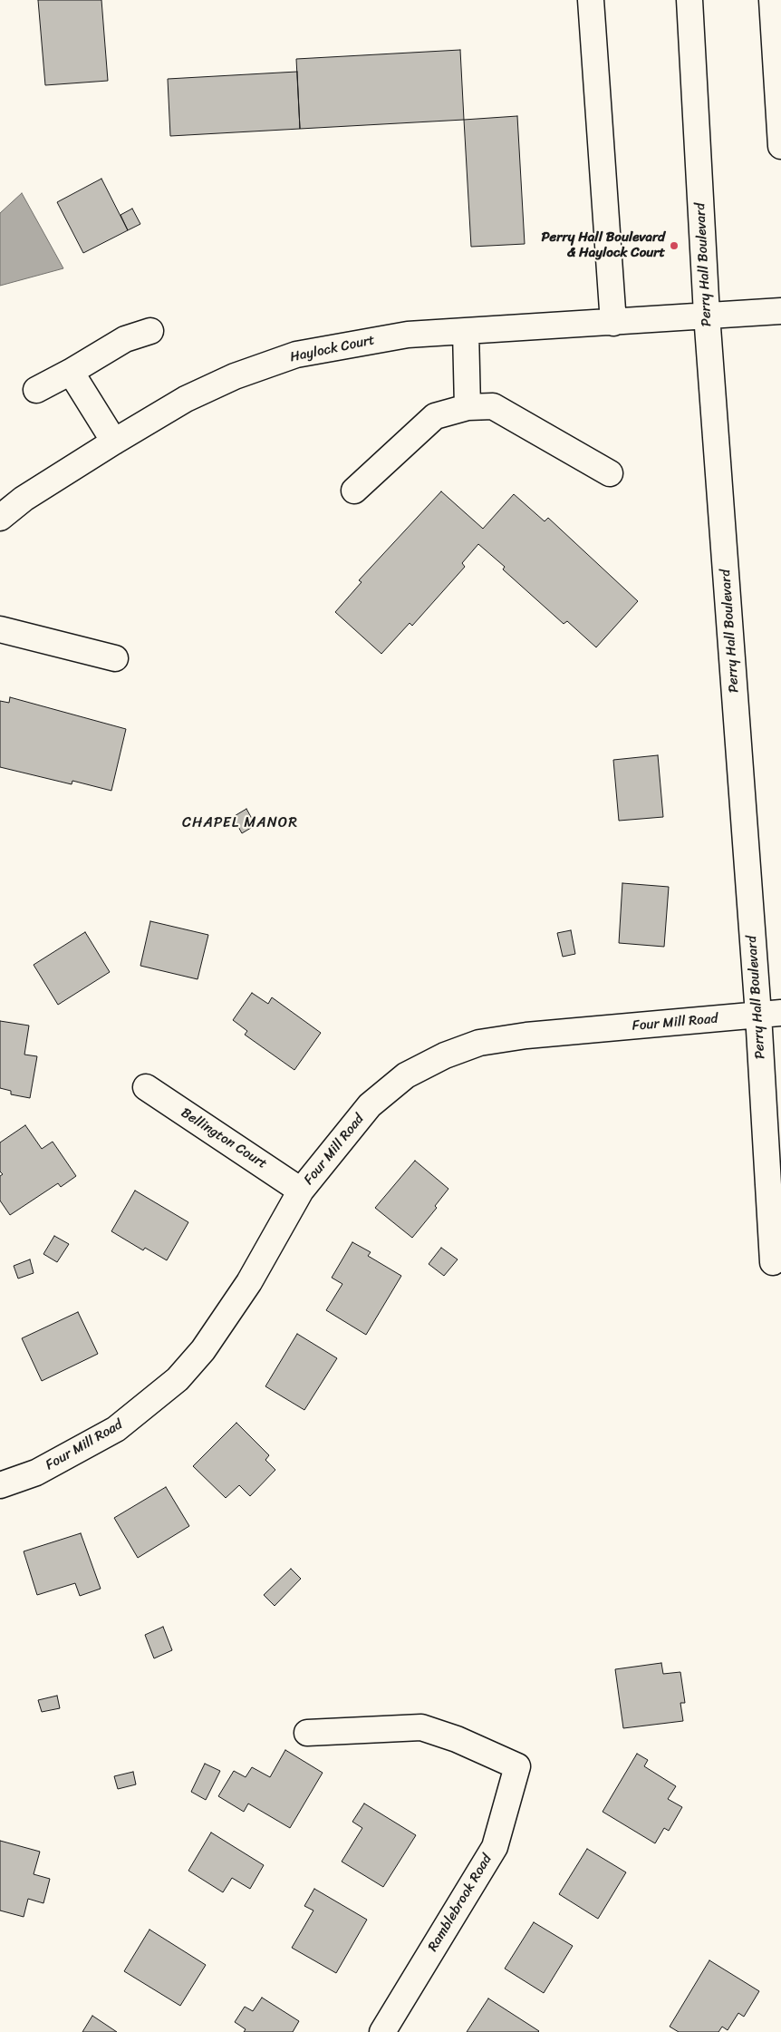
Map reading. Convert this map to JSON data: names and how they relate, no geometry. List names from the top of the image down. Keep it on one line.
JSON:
{"streets":{"street":["Perry Hall Boulevard","Haylock Court","Four Mill Road","Bellington Court","Ramblebrook Road"]},"crossings":[["Perry Hall Boulevard","Haylock Court"],["Perry Hall Boulevard","Four Mill Road"],["Four Mill Road","Bellington Court"]],"districts":["CHAPEL MANOR"],"places":["Perry Hall Boulevard & Haylock Court"]}
